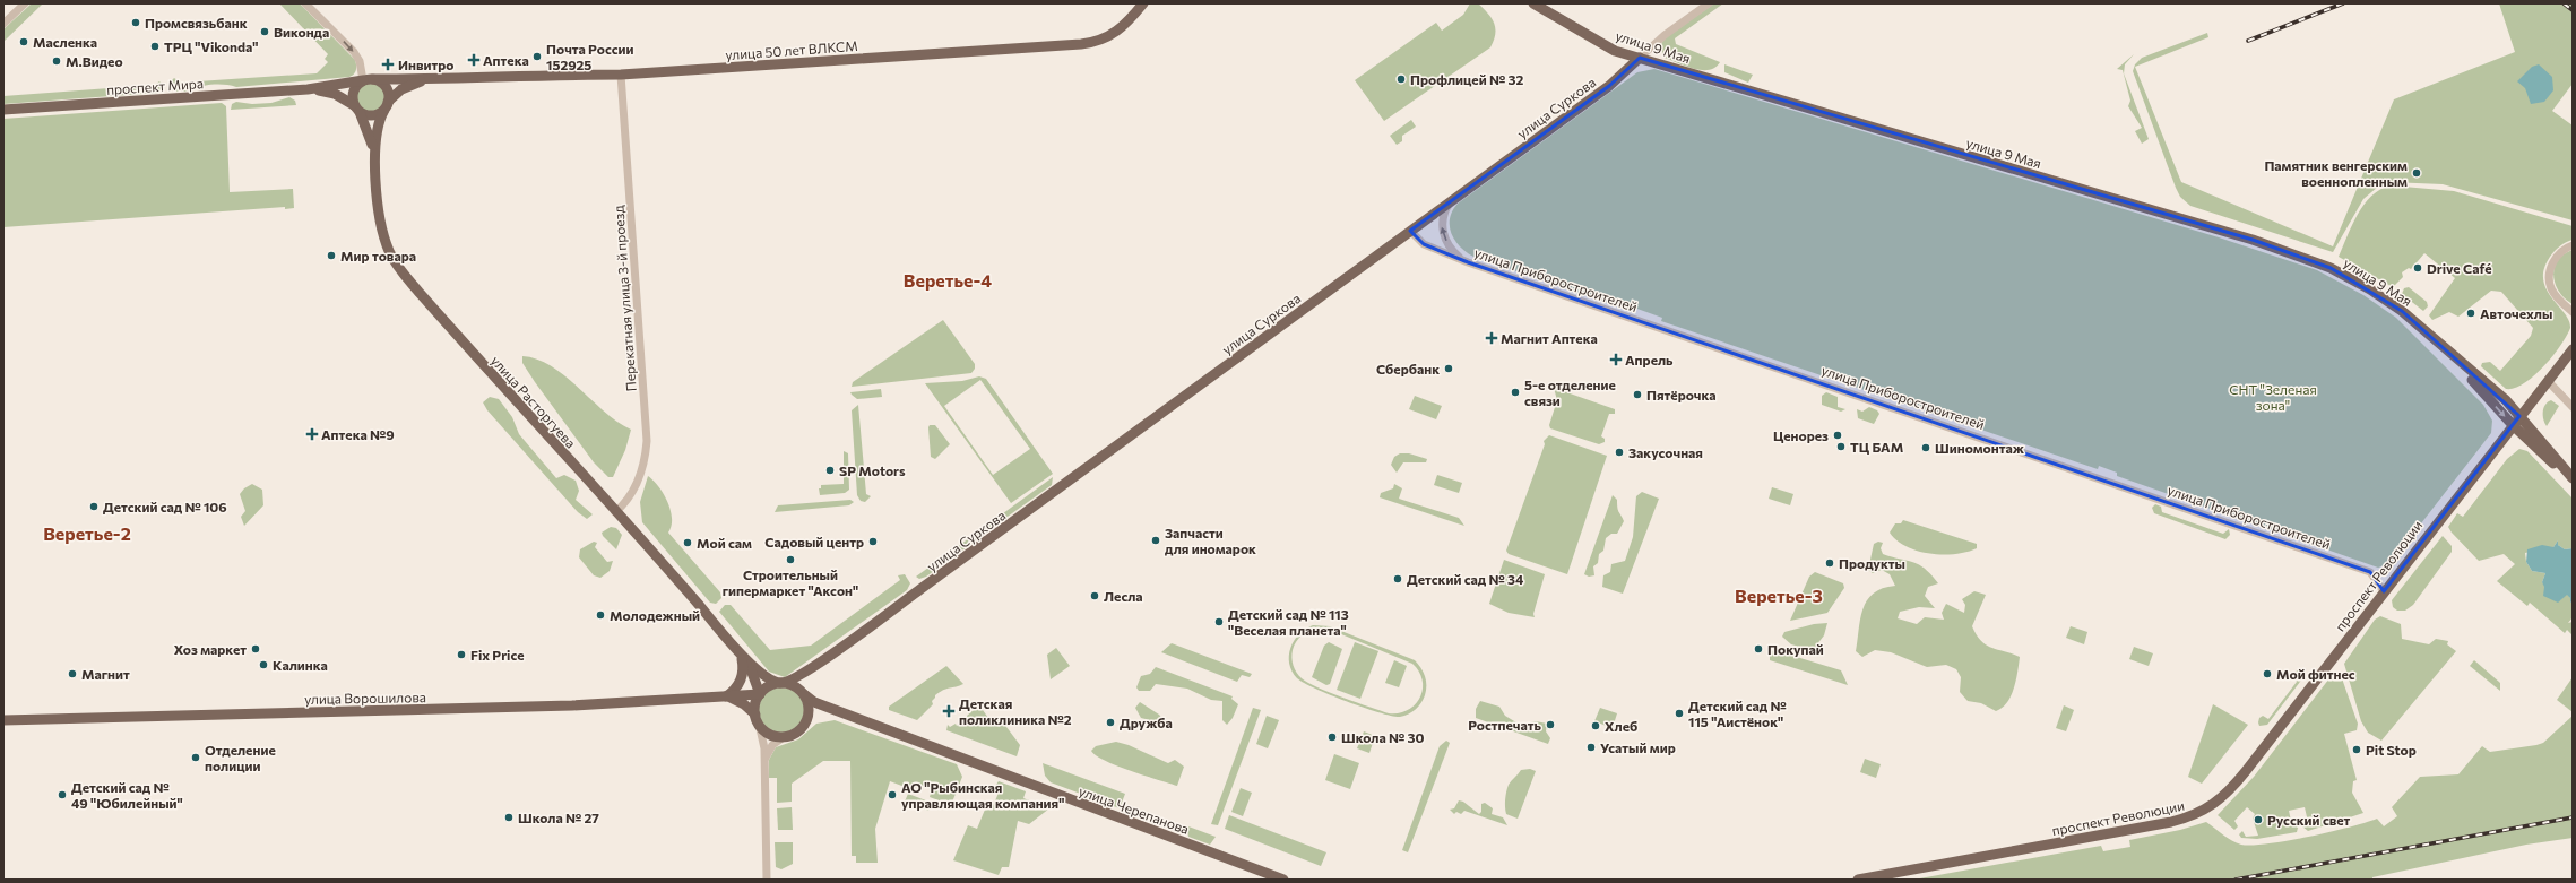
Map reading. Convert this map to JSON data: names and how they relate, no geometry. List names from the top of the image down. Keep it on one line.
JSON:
{"streets":{"main road":["улица 9 Мая","улица 50 лет ВЛКСМ","проспект Мира","улица Суркова","улица Расторгуева","проспект Революции","улица Ворошилова","улица Черепанова"],"street":["улица Приборостроителей","Перекатная улица 3-й проезд"]},"crossings":[["улица 9 Мая","улица Суркова"],["улица 9 Мая","проспект Революции"],["улица 50 лет ВЛКСМ","проспект Мира"],["улица 50 лет ВЛКСМ","Перекатная улица 3-й проезд"],["улица 50 лет ВЛКСМ","улица Расторгуева"],["проспект Мира","улица Расторгуева"],["улица Суркова","улица Приборостроителей"],["улица Суркова","улица Расторгуева"],["улица Суркова","улица Ворошилова"],["улица Суркова","улица Черепанова"],["улица Приборостроителей","проспект Революции"],["Перекатная улица 3-й проезд","улица Расторгуева"],["улица Расторгуева","улица Ворошилова"],["улица Расторгуева","улица Черепанова"],["улица Ворошилова","улица Черепанова"]],"districts":["Веретье-4","Веретье-2","Веретье-3"],"parks":["СНТ \"Зеленая зона\""],"places":{"other":["Промсвязьбанк","Виконда","Масленка","ТРЦ \"Vikonda\"","Почта России 152925","М.Видео","Профлицей № 32","Памятник венгерским военнопленным","Мир товара","Drive Café","Авточехлы","Сбербанк","5-е отделение связи","Пятёрочка","Ценорез","ТЦ БАМ","Шиномонтаж","Закусочная","SP Motors","Детский сад № 106","Запчасти для иномарок","Садовый центр","Мой сам","Строительный гипермаркет \"Аксон\"","Продукты","Детский сад № 34","Лесла","Молодежный","Детский сад № 113 \"Веселая планета\"","Хоз маркет","Покупай","Fix Price","Калинка","Магнит","Мой фитнес","Детский сад № 115 \"Аистёнок\"","Дружба","Ростпечать","Хлеб","Школа № 30","Усатый мир","Pit Stop","Отделение полиции","Детский сад № 49 \"Юбилейный\"","АО \"Рыбинская управляющая компания\"","Школа № 27","Русский свет"],"health":["Аптека","Инвитро","Магнит Аптека","Апрель","Аптека №9","Детская поликлиника №2"]}}
